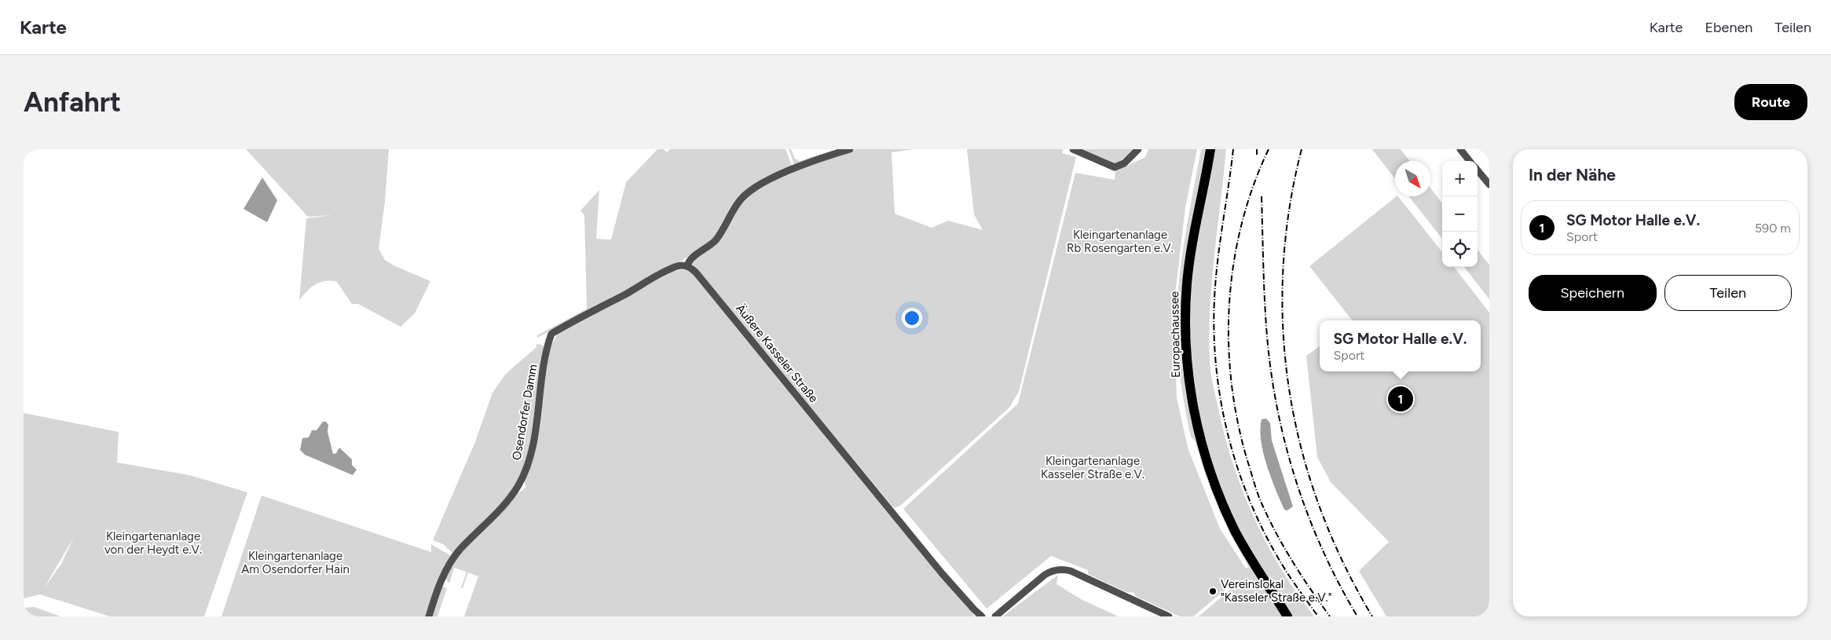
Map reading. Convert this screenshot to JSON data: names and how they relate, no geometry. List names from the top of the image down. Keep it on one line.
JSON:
{"streets":{"main road":["Europachaussee"],"street":["Äußere Kasseler Straße","Osendorfer Damm"]},"crossings":[["Äußere Kasseler Straße","Osendorfer Damm"]],"parks":["Kleingartenanlage Rb Rosengarten e.V.","Kleingartenanlage Kasseler Straße e.V.","Kleingartenanlage von der Heydt e.V.","Kleingartenanlage Am Osendorfer Hain"],"places":["Vereinslokal \"Kasseler Straße e.V.\""],"north":"bottom right","page":{"header":"Karte","nav":["Karte","Ebenen","Teilen"],"buttons":["Route",["Speichern","Teilen"]],"title":"Anfahrt","heading":"In der Nähe","map_buttons":["+","−"],"list":[{"mark":"1","name":"SG Motor Halle e.V.","note":"Sport","value":"590 m"}],"popup":["SG Motor Halle e.V.","Sport"],"pins":"1"}}
